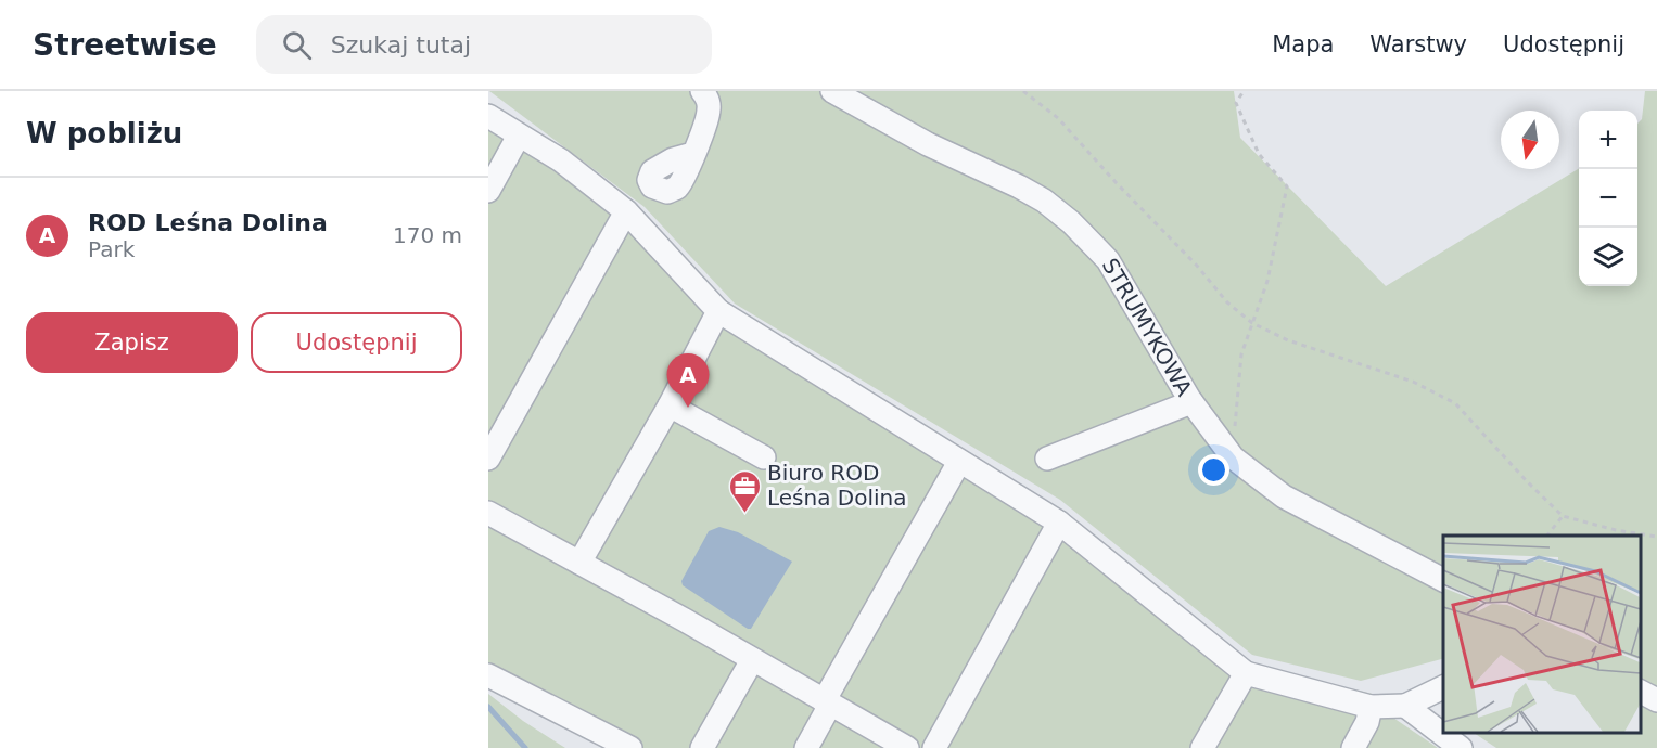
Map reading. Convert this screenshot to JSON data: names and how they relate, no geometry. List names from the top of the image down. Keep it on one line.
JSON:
{"streets":{"street":["STRUMYKOWA"]},"places":{"office":["Biuro ROD Leśna Dolina"]},"north":"bottom","page":{"header":"Streetwise","search":"Szukaj tutaj","nav":["Mapa","Warstwy","Udostępnij"],"heading":"W pobliżu","map_buttons":["+","−"],"list":[{"mark":"A","name":"ROD Leśna Dolina","note":"Park","value":"170 m"}],"buttons":["Zapisz","Udostępnij"],"pins":"A"}}
